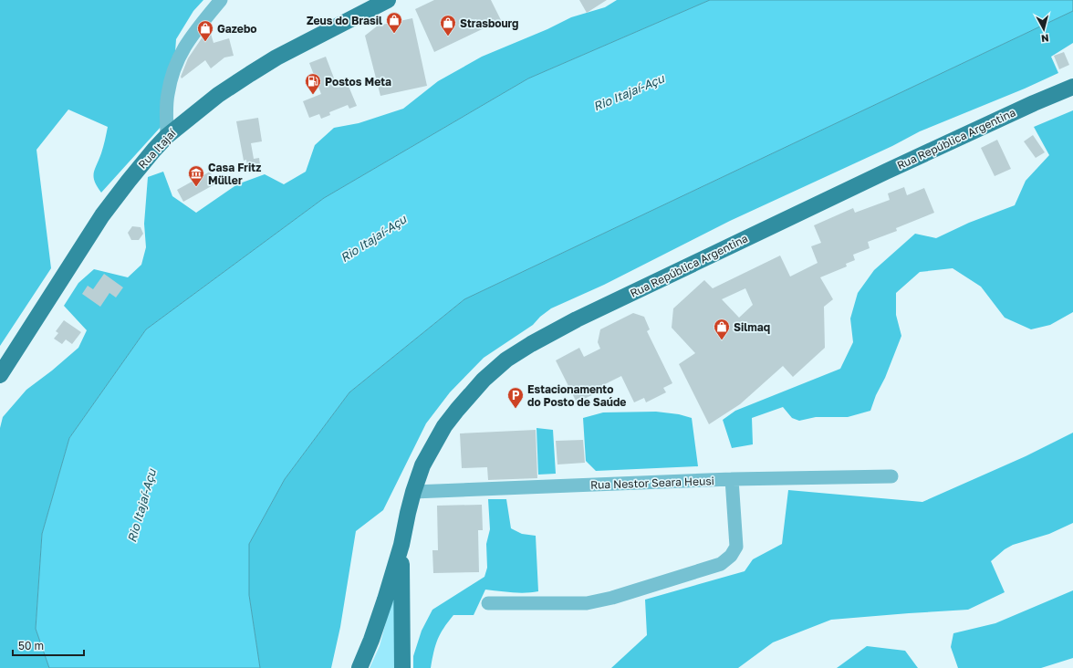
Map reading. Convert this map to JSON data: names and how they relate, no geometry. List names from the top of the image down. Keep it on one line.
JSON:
{"streets":{"main road":["Rua República Argentina","Rua Itajaí"],"street":["Rua Nestor Seara Heusi"]},"crossings":[["Rua República Argentina","Rua Nestor Seara Heusi"]],"water":["Rio Itajaí-Açu"],"places":{"shop":["Zeus do Brasil","Strasbourg","Gazebo","Silmaq"],"fuel station":["Postos Meta"],"museum":["Casa Fritz Müller"],"parking":["Estacionamento do Posto de Saúde"]},"scale_bar":"50 m","north":"bottom"}
